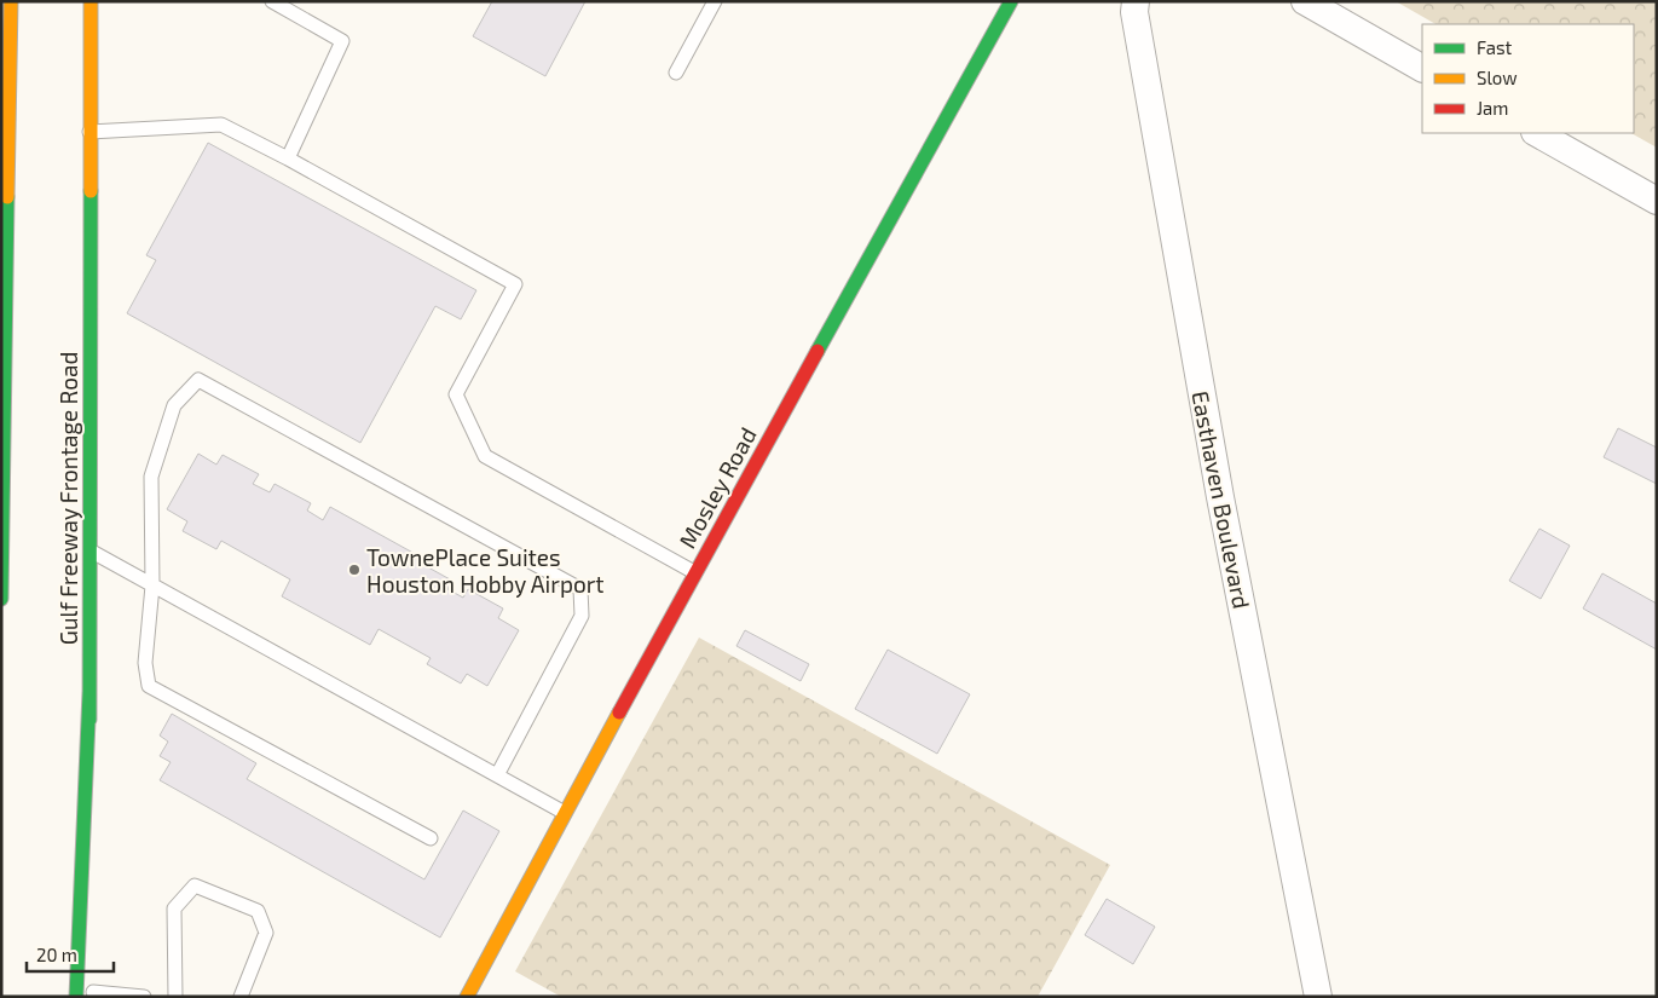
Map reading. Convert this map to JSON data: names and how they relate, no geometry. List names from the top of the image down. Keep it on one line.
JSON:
{"streets":{"main road":["Mosley Road","Gulf Freeway Frontage Road"],"street":["Easthaven Boulevard"]},"places":["TownePlace Suites Houston Hobby Airport"],"legend":["Fast","Slow","Jam"],"scale_bar":"20 m"}
